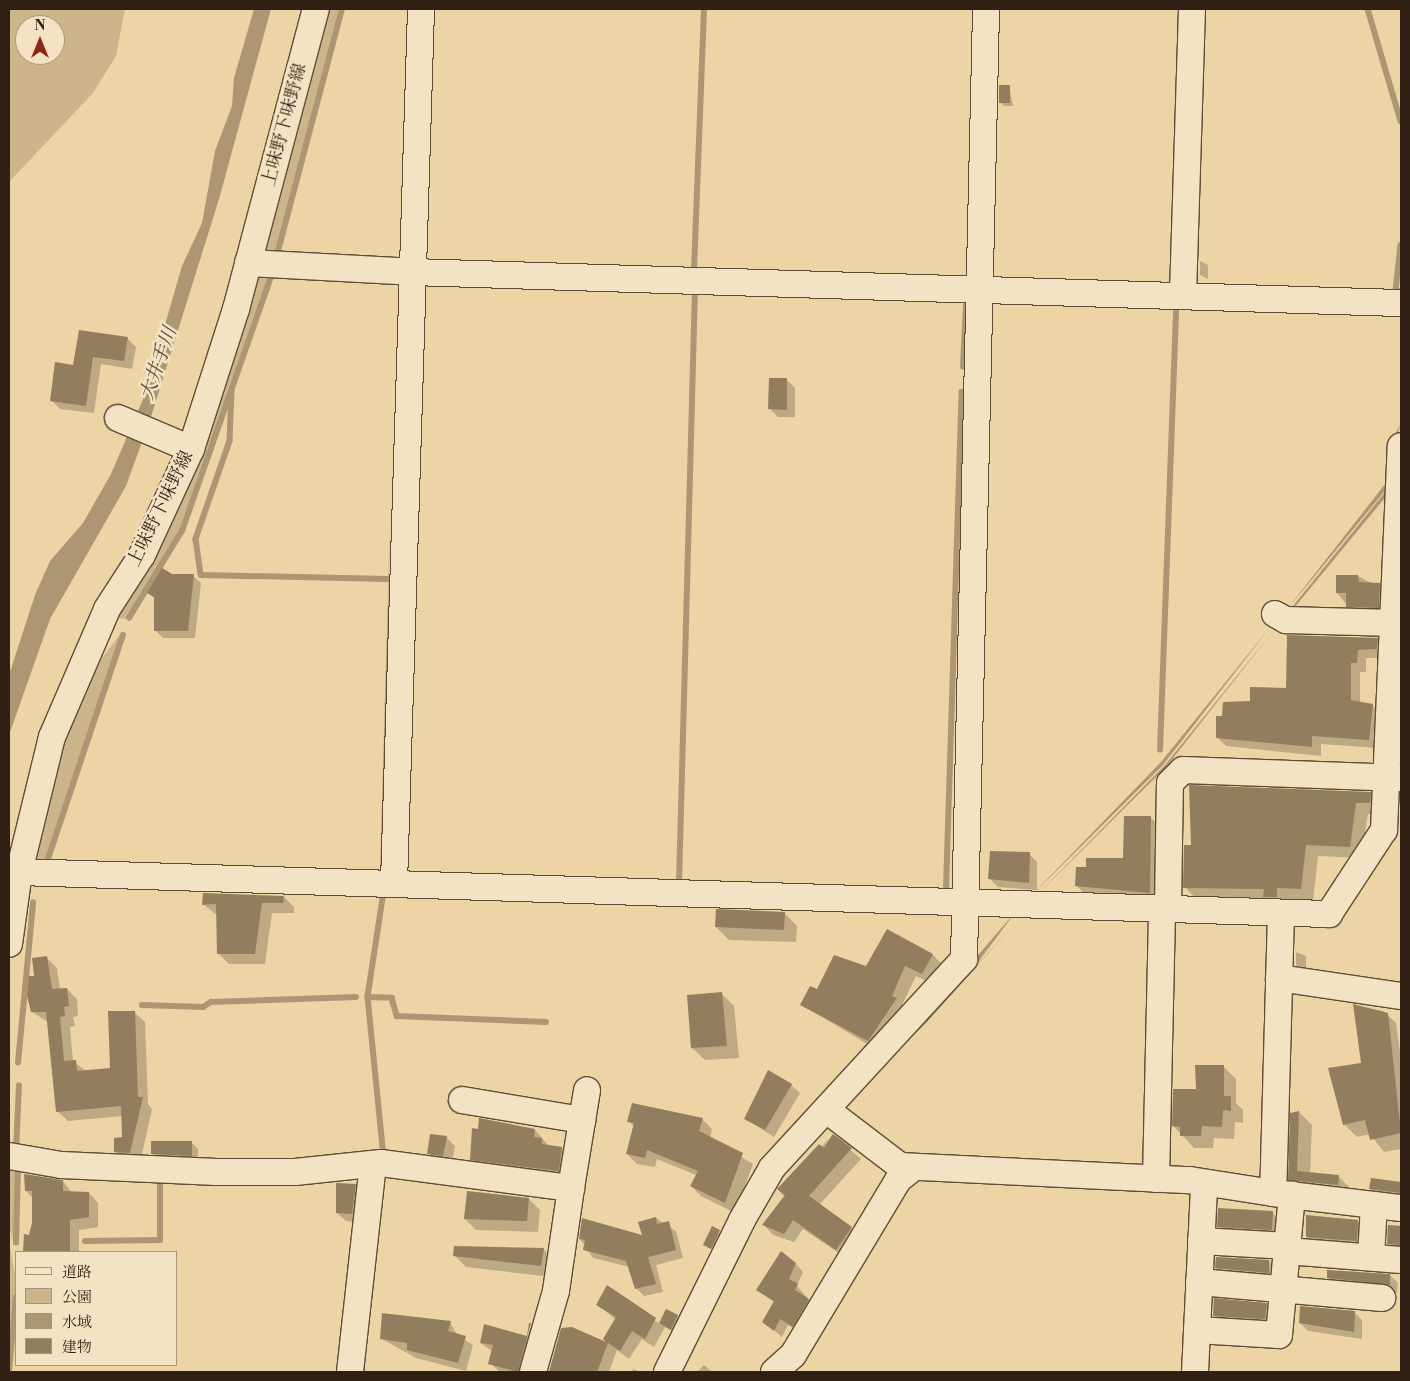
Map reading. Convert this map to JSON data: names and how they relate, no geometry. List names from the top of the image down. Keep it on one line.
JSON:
{"streets":{"street":["上味野下味野線"]},"water":["大井手川"],"legend":["道路","公園","水域","建物"],"north":"top"}
